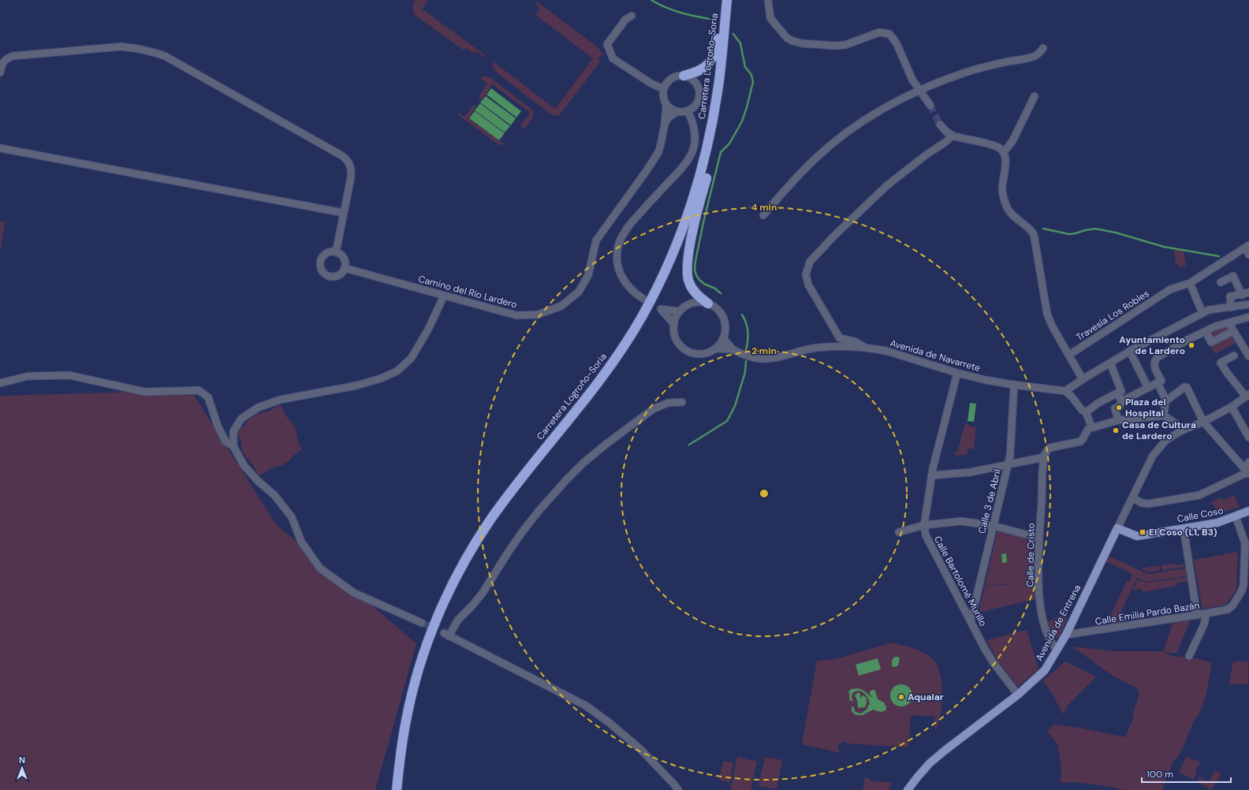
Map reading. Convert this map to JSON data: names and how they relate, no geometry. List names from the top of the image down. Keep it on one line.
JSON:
{"streets":{"highway":["Carretera Logroño-Soria"],"main road":["Calle Coso","Avenida de Entrena"],"street":["Camino del Río Lardero","Travesía Los Robles","Avenida de Navarrete","Calle 3 de Abril","Calle de Cristo","Calle Bartolomé Murillo","Calle Emilia Pardo Bazán"]},"crossings":[["Avenida de Navarrete","Calle 3 de Abril"],["Avenida de Navarrete","Calle Bartolomé Murillo"],["Calle 3 de Abril","Calle Bartolomé Murillo"],["Calle Coso","Calle Emilia Pardo Bazán"],["Calle Coso","Avenida de Entrena"],["Calle de Cristo","Avenida de Entrena"],["Calle Bartolomé Murillo","Avenida de Entrena"],["Calle Emilia Pardo Bazán","Avenida de Entrena"]],"places":{"other":["Ayuntamiento de Lardero","Plaza del Hospital","Casa de Cultura de Lardero","Aqualar"],"transit":["El Coso (L1, B3)"]},"scale_bar":"100 m","north":"top","rings":["4 min","2 min"]}
